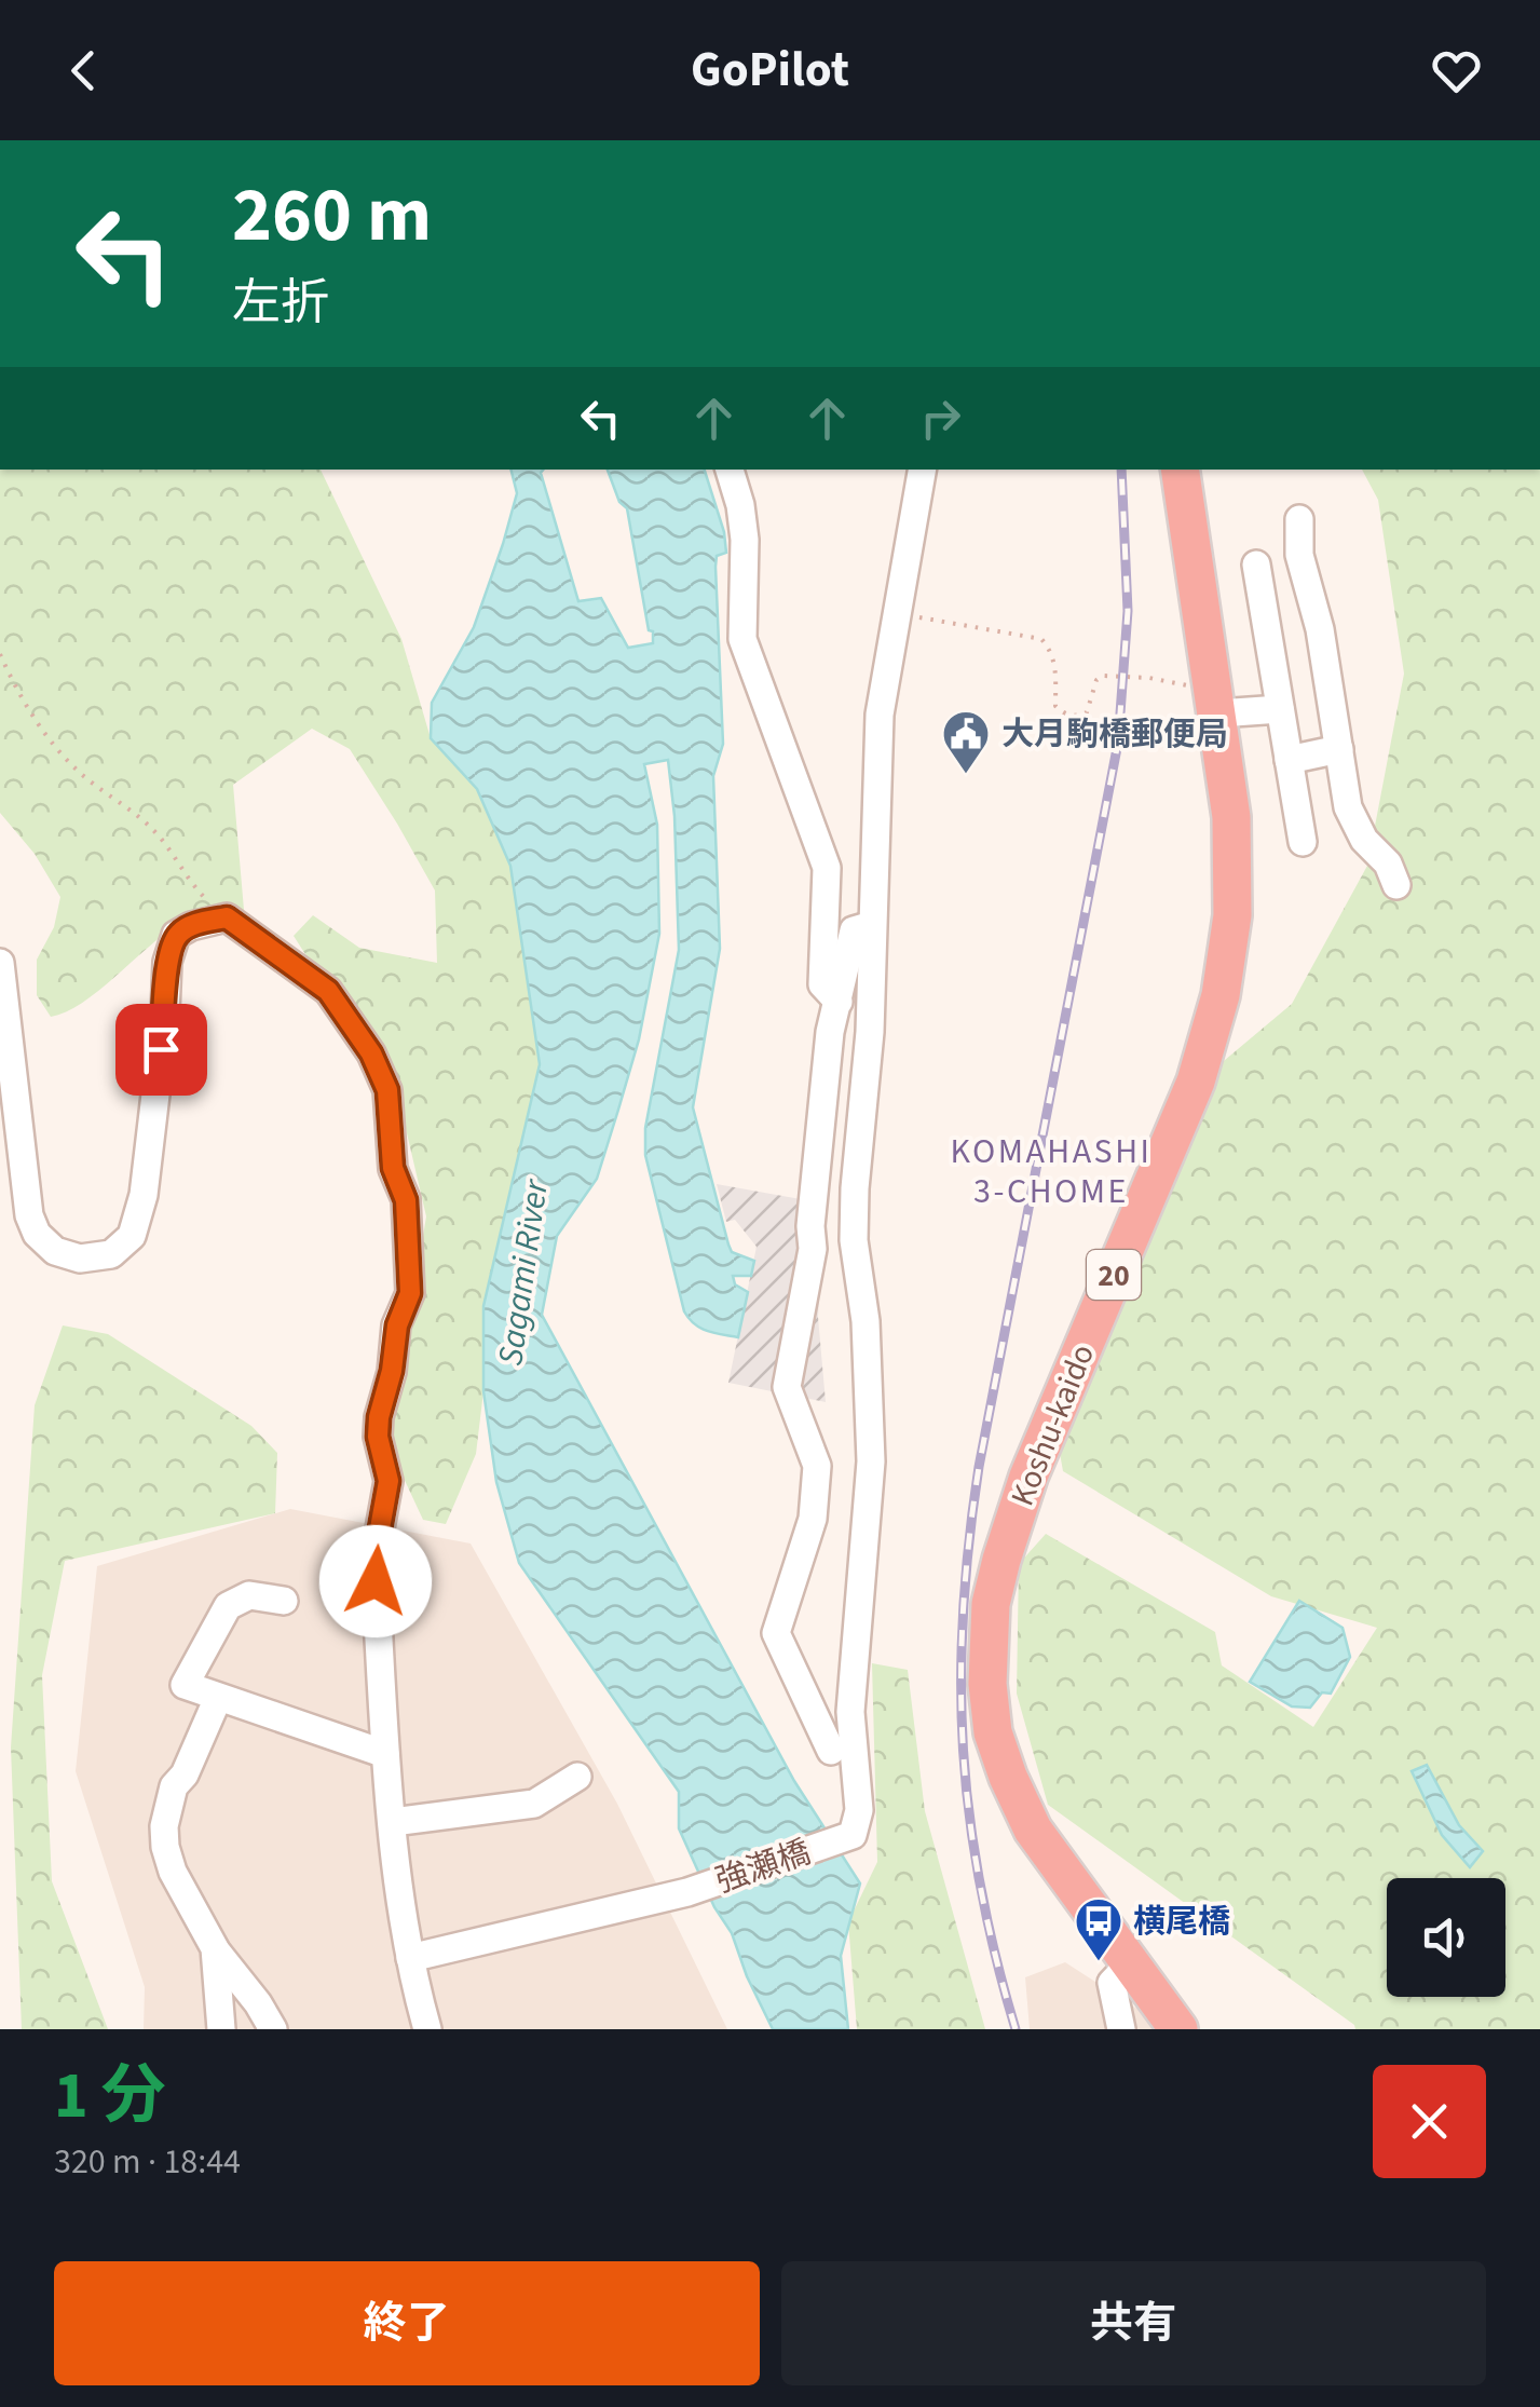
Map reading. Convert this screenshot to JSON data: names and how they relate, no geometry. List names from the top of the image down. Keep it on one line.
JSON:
{"streets":{"highway":["20","Koshu-kaido"],"street":["強瀬橋"]},"districts":["KOMAHASHI 3-CHOME"],"water":["Sagami River"],"places":{"public building":["大月駒橋郵便局"],"bus stop":["横尾橋"]},"page":{"header":"GoPilot","turn":["260 m","左折"],"heading":["1 分","320 m · 18:44"],"buttons":["終了","共有"]}}
